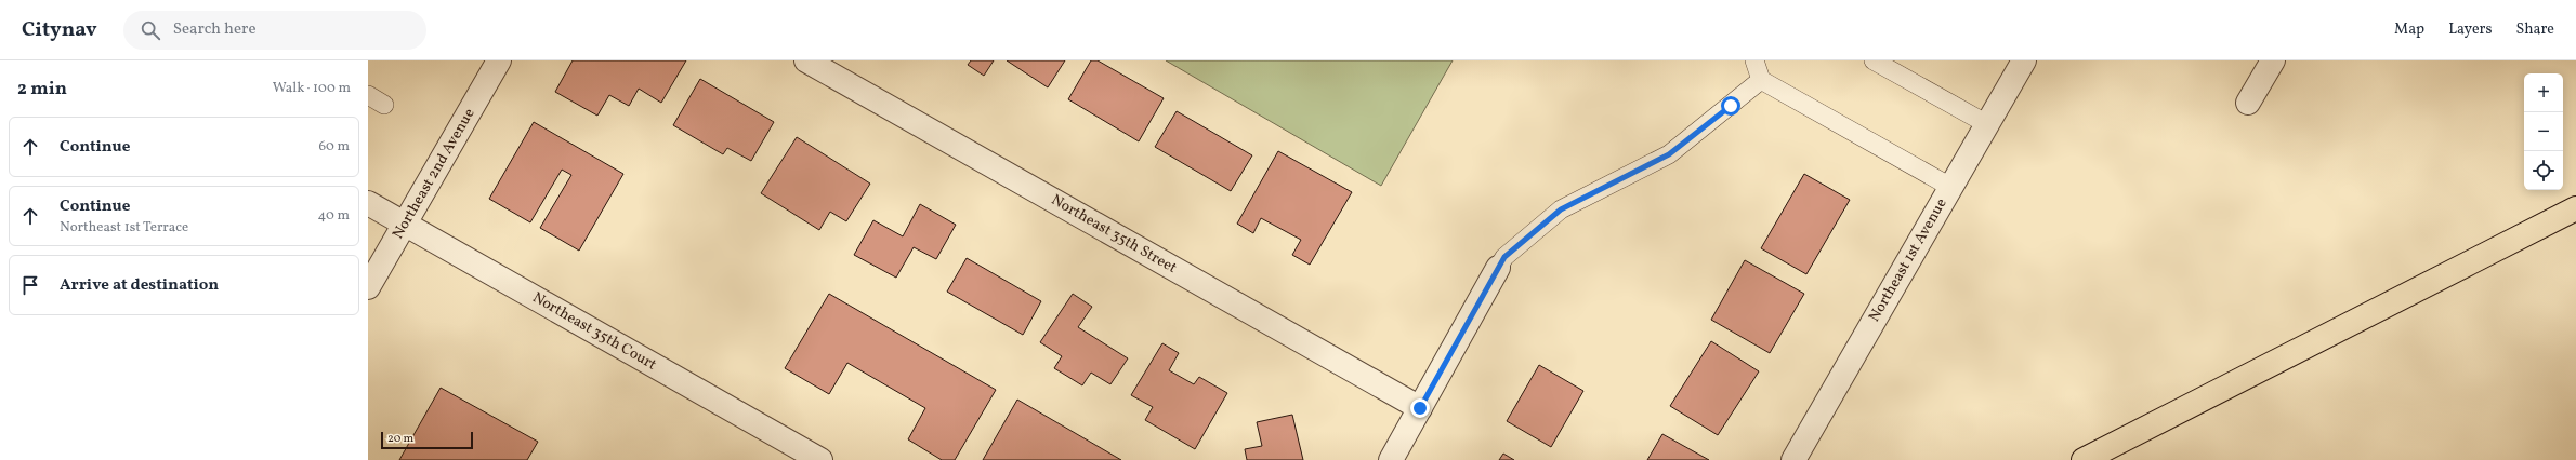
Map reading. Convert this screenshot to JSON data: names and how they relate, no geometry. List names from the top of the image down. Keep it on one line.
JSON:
{"streets":{"street":["Northeast 2nd Avenue","Northeast 35th Street","Northeast 1st Avenue","Northeast 35th Court"]},"crossings":[["Northeast 2nd Avenue","Northeast 35th Court"]],"scale_bar":"20 m","page":{"header":"Citynav","search":"Search here","nav":["Map","Layers","Share"],"heading":["2 min","Walk · 100 m"],"map_buttons":["+","−"],"list":[["Continue","60 m"],["Continue","Northeast 1st Terrace","40 m"],"Arrive at destination"],"scale":"20 m"}}
